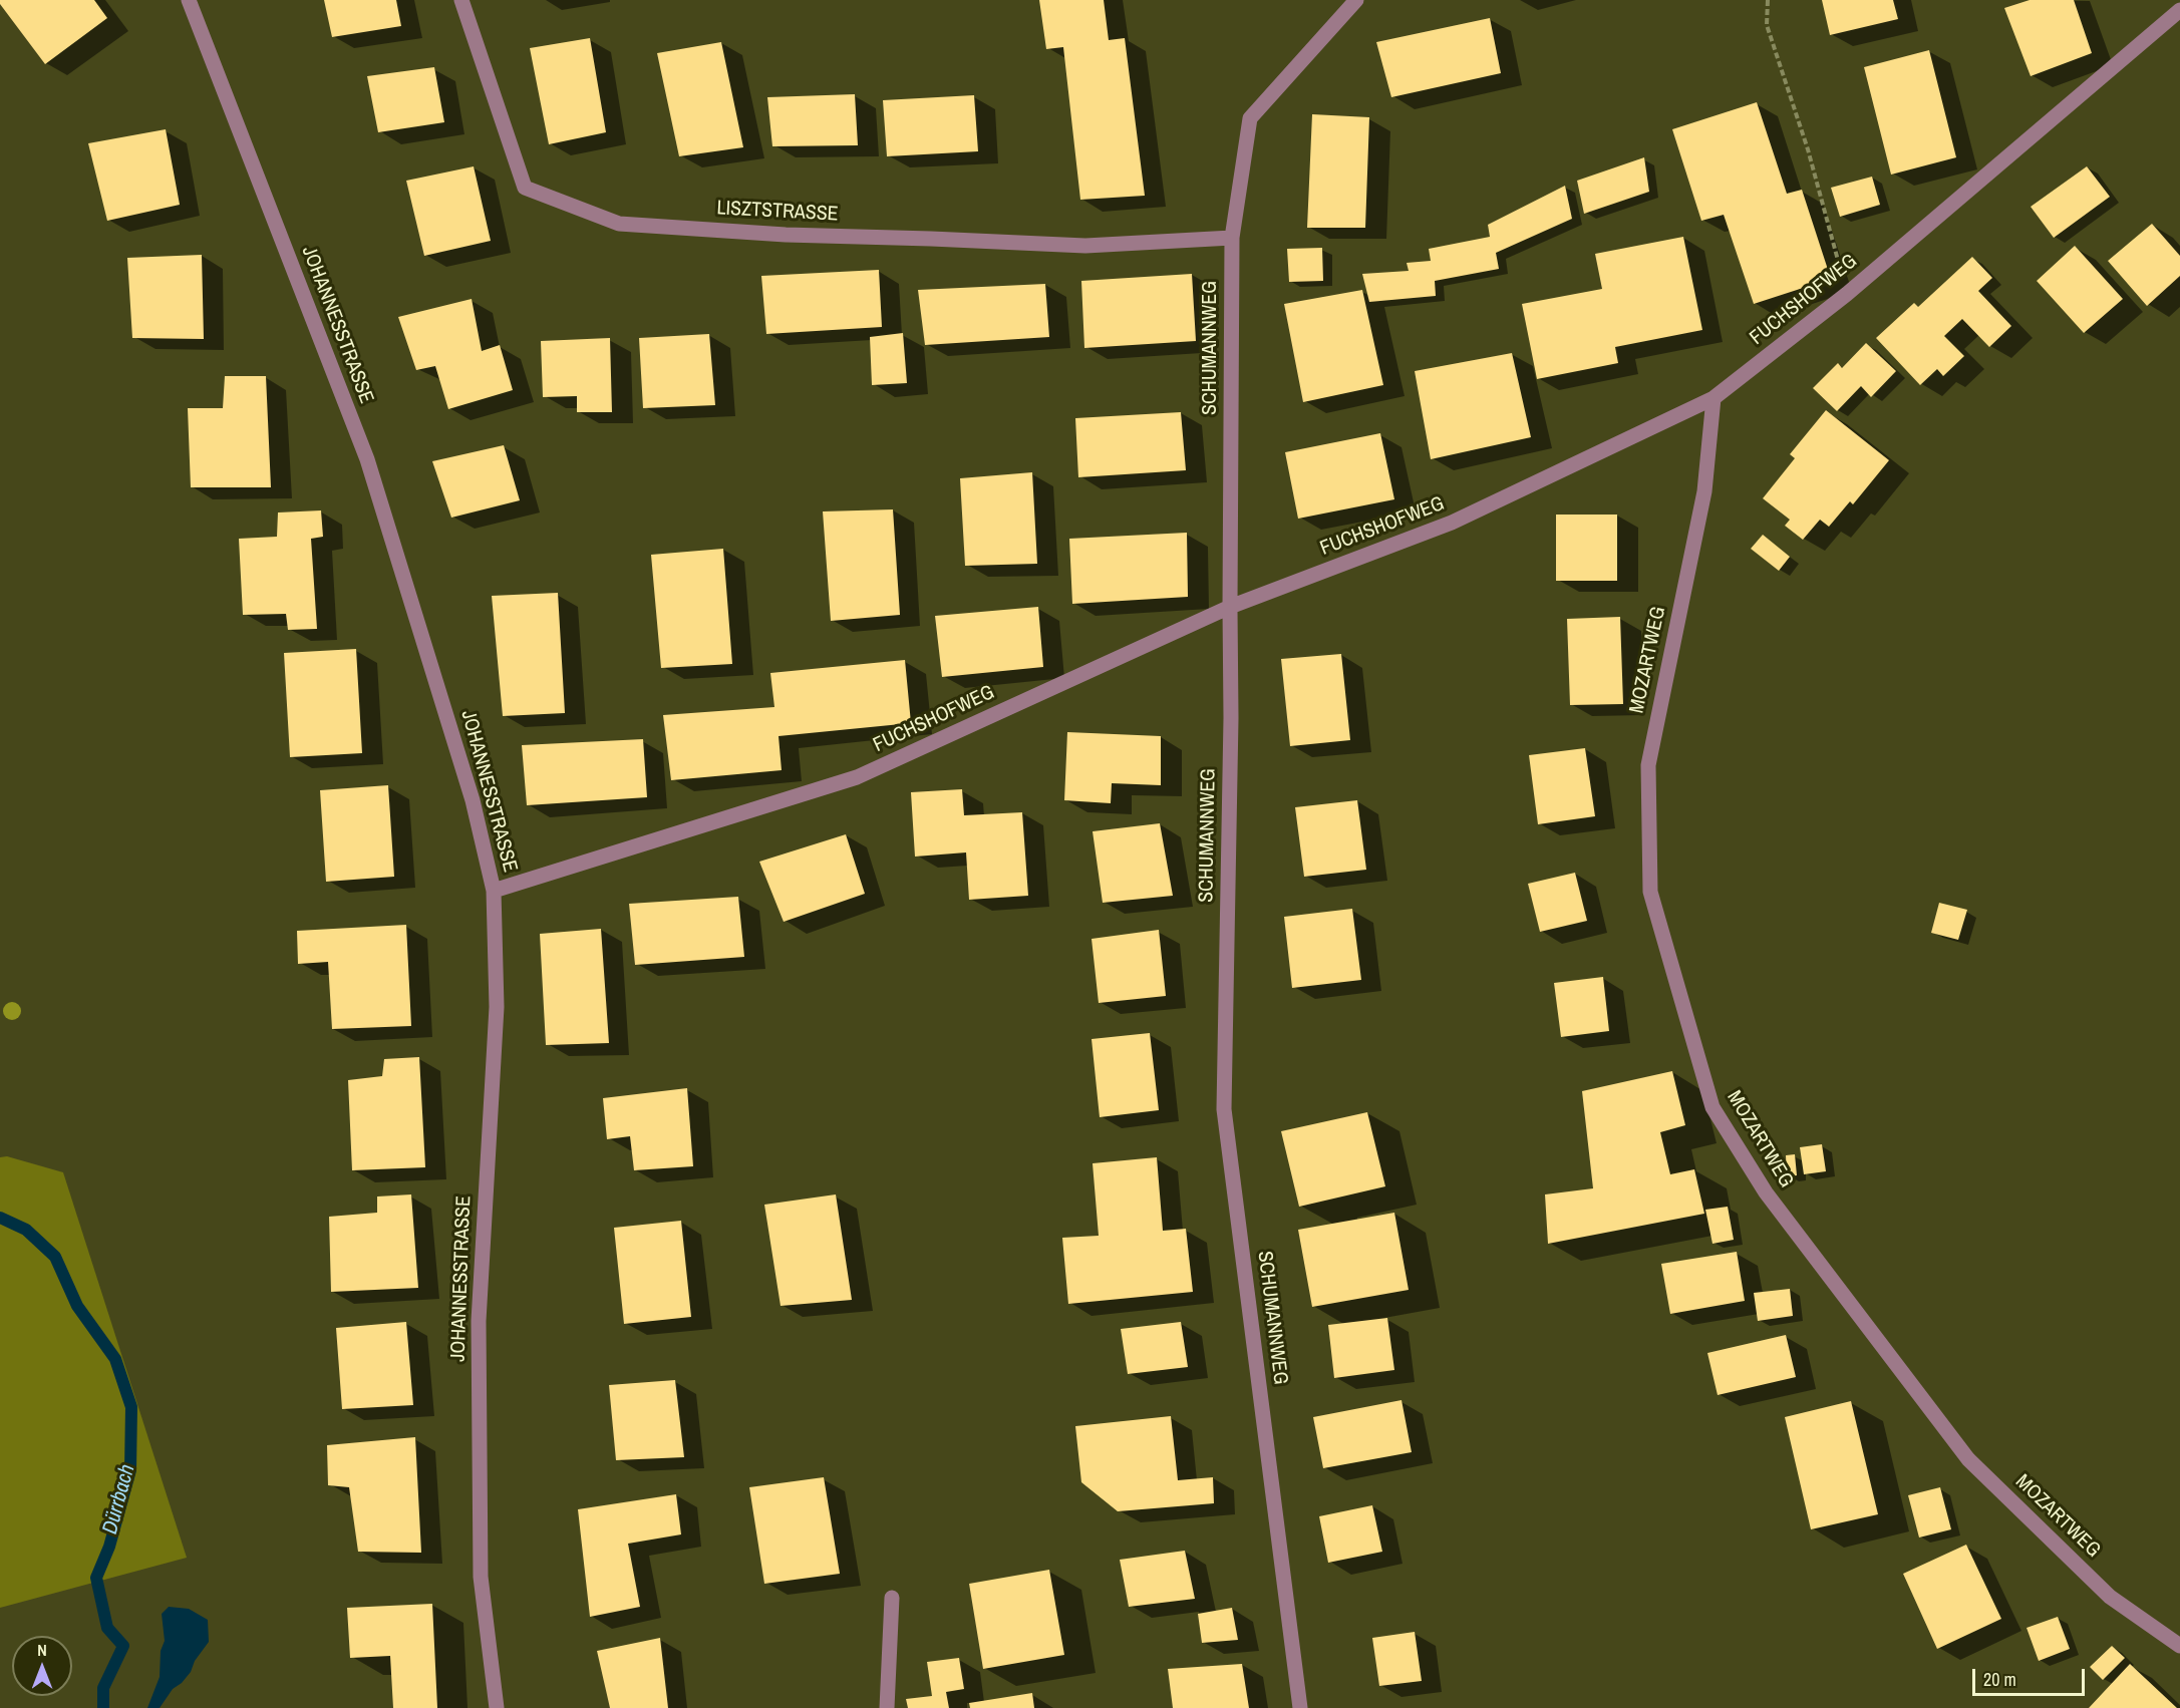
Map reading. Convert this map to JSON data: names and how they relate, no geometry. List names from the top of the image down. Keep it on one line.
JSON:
{"streets":{"street":["LISZTSTRASSE","FUCHSHOFWEG","JOHANNESSTRASSE","SCHUMANNWEG","MOZARTWEG"]},"crossings":[["LISZTSTRASSE","SCHUMANNWEG"],["FUCHSHOFWEG","JOHANNESSTRASSE"],["FUCHSHOFWEG","SCHUMANNWEG"],["FUCHSHOFWEG","MOZARTWEG"]],"water":["Dürrbach"],"scale_bar":"20 m","north":"top"}
